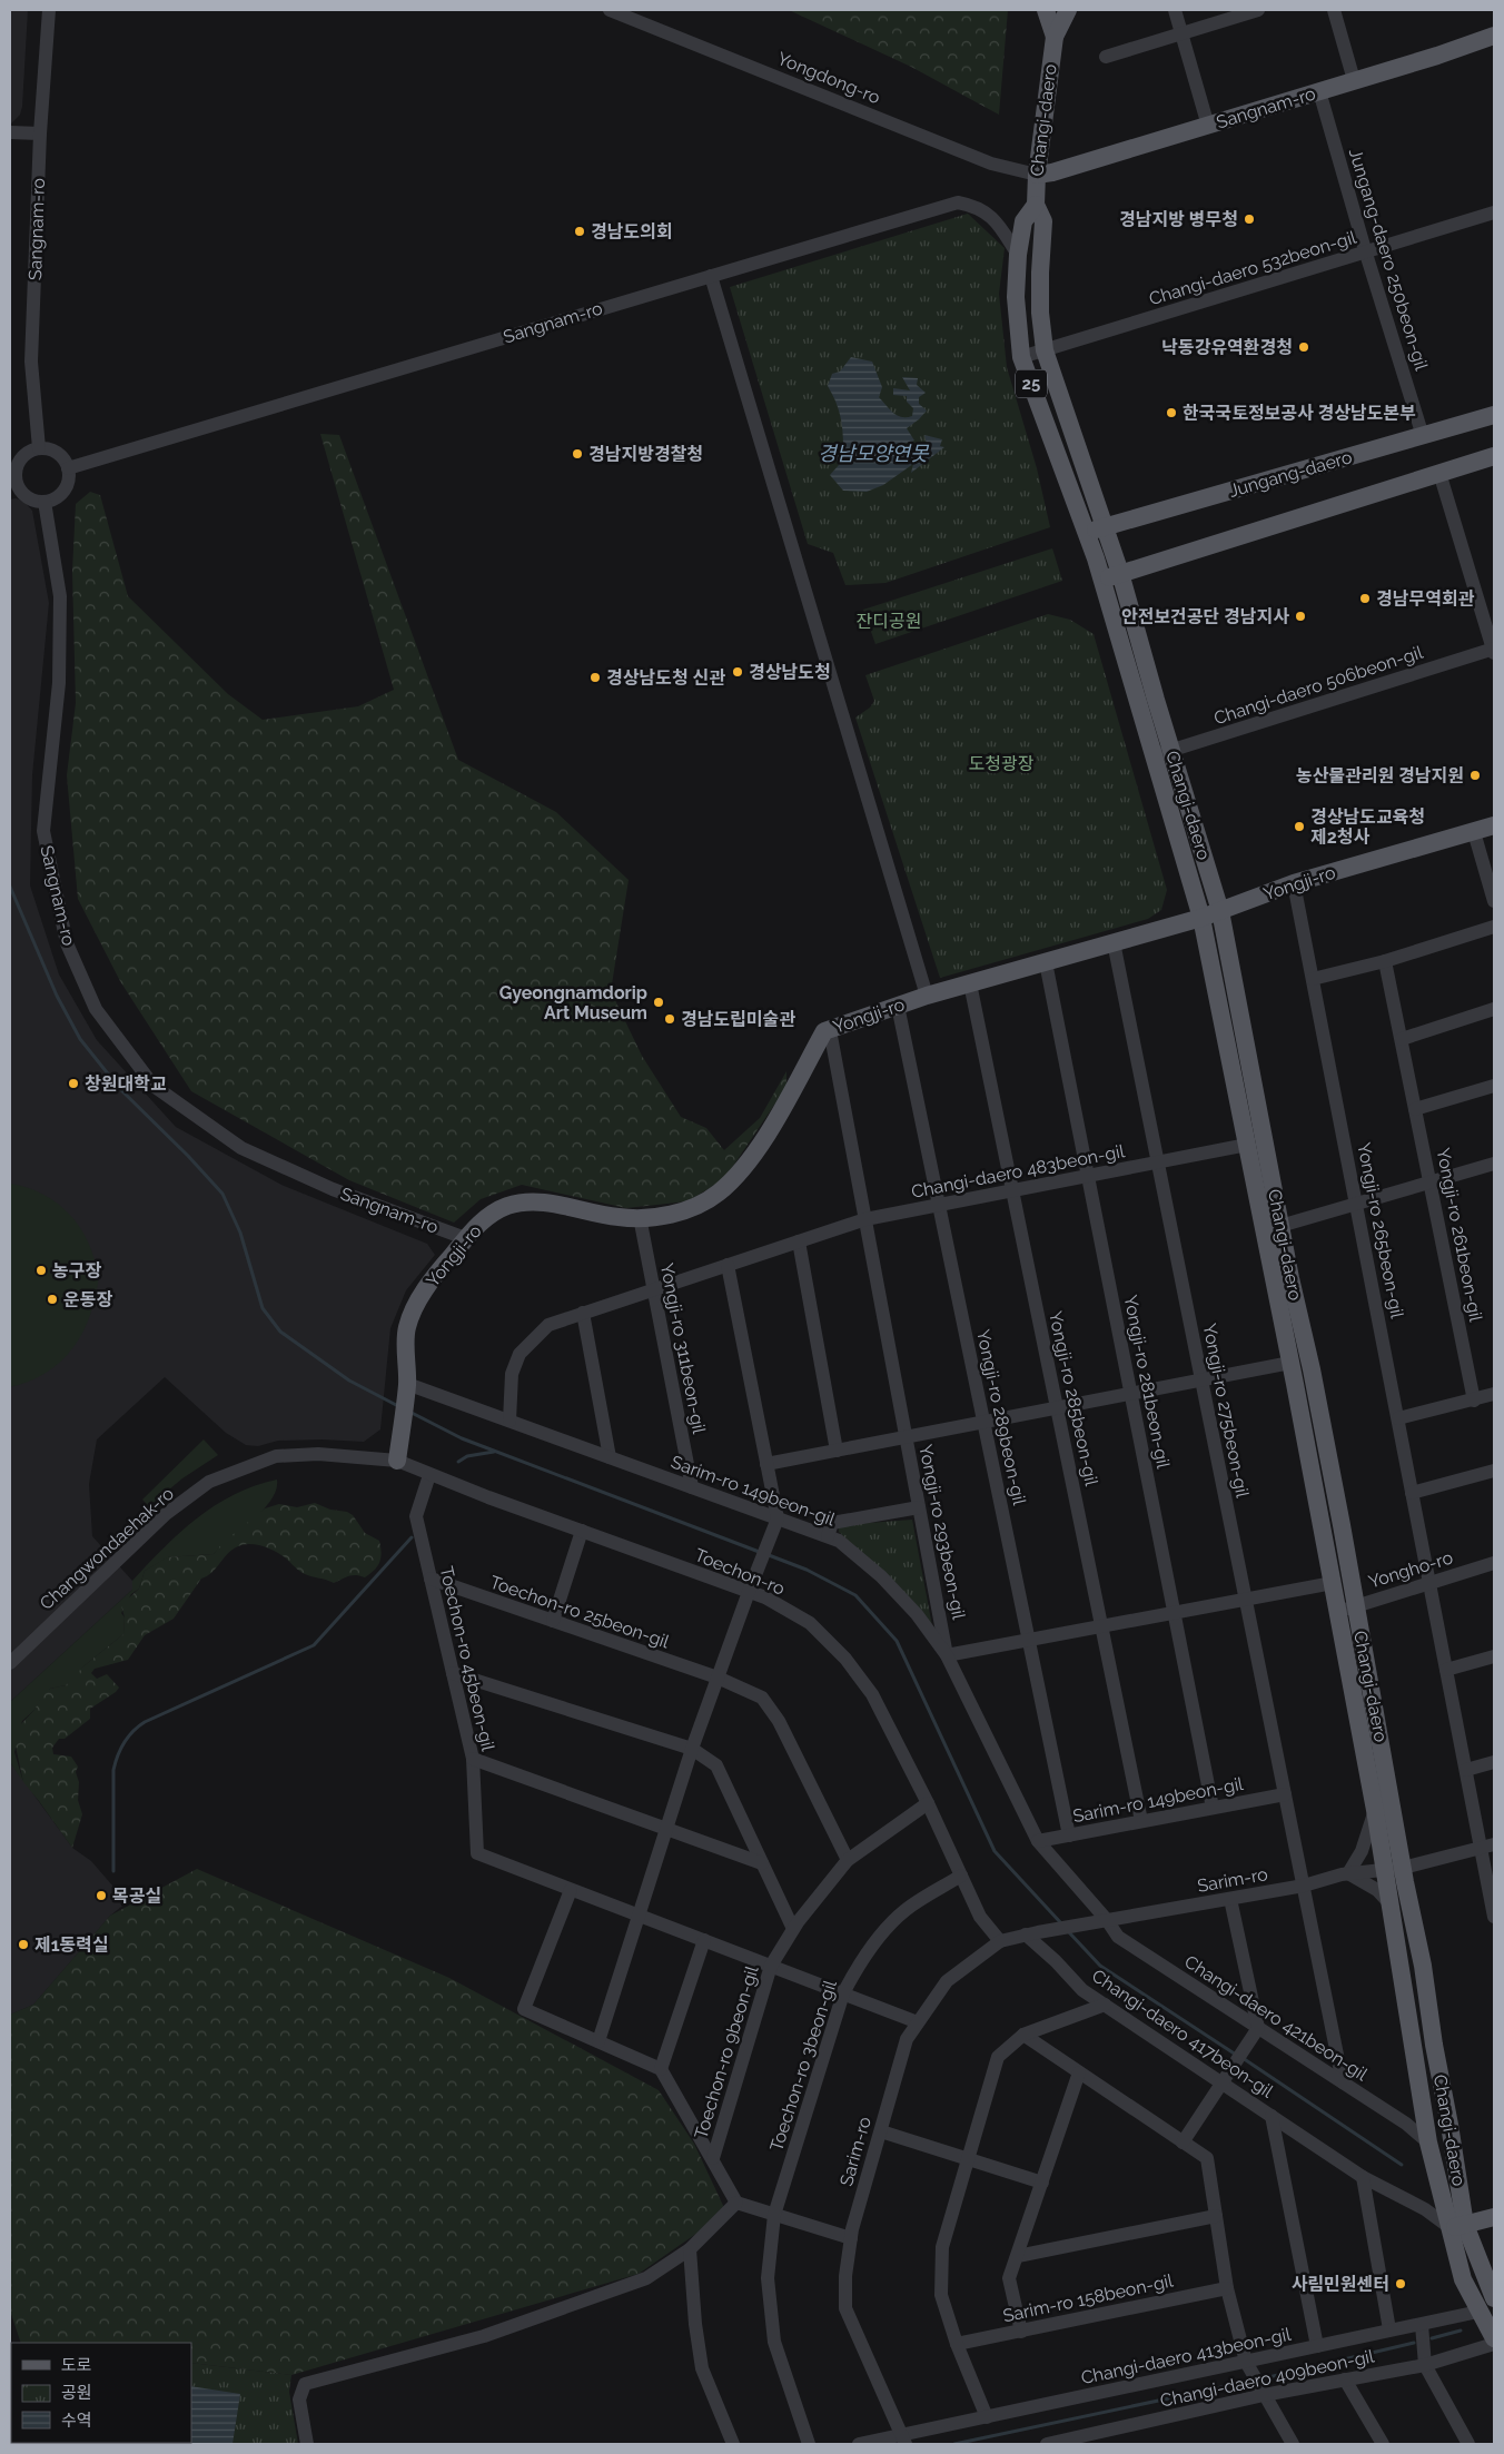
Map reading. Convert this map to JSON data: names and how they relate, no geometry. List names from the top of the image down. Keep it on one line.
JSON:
{"streets":{"main road":["Sangnam-ro","Changi-daero","25","Jungang-daero","Yongji-ro"],"street":["Yongdong-ro","Jungang-daero 250beon-gil","Changi-daero 532beon-gil","Changi-daero 506beon-gil","Changi-daero 483beon-gil","Yongji-ro 265beon-gil","Yongji-ro 261beon-gil","Yongji-ro 311beon-gil","Yongji-ro 281beon-gil","Yongji-ro 285beon-gil","Yongji-ro 275beon-gil","Yongji-ro 289beon-gil","Sarim-ro 149beon-gil","Yongji-ro 293beon-gil","Changwondaehak-ro","Yongho-ro","Toechon-ro","Toechon-ro 25beon-gil","Toechon-ro 45beon-gil","Sarim-ro","Changi-daero 421beon-gil","Changi-daero 417beon-gil","Toechon-ro 9beon-gil","Toechon-ro 3beon-gil","Sarim-ro 158beon-gil","Changi-daero 413beon-gil","Changi-daero 409beon-gil"]},"crossings":[["Yongdong-ro","Sangnam-ro"],["Yongdong-ro","Changi-daero"],["Sangnam-ro","Changi-daero"],["Sangnam-ro","Jungang-daero 250beon-gil"],["Sangnam-ro","Yongji-ro"],["Changi-daero","Changi-daero 532beon-gil"],["Changi-daero","Jungang-daero"],["Changi-daero","Changi-daero 506beon-gil"],["Changi-daero","Yongji-ro"],["Changi-daero","Changi-daero 483beon-gil"],["Changi-daero","Yongho-ro"],["Changi-daero","Sarim-ro"],["Changi-daero","Changi-daero 421beon-gil"],["Changi-daero","Changi-daero 417beon-gil"],["Changi-daero","Changi-daero 413beon-gil"],["Jungang-daero 250beon-gil","Changi-daero 532beon-gil"],["Jungang-daero 250beon-gil","Jungang-daero"],["Yongji-ro","Yongji-ro 265beon-gil"],["Yongji-ro","Yongji-ro 311beon-gil"],["Yongji-ro","Yongji-ro 281beon-gil"],["Yongji-ro","Yongji-ro 285beon-gil"],["Yongji-ro","Yongji-ro 275beon-gil"],["Yongji-ro","Yongji-ro 289beon-gil"],["Yongji-ro","Sarim-ro 149beon-gil"],["Yongji-ro","Yongji-ro 293beon-gil"],["Yongji-ro","Changwondaehak-ro"],["Changi-daero 483beon-gil","Yongji-ro 311beon-gil"],["Changi-daero 483beon-gil","Yongji-ro 281beon-gil"],["Changi-daero 483beon-gil","Yongji-ro 285beon-gil"],["Changi-daero 483beon-gil","Yongji-ro 275beon-gil"],["Changi-daero 483beon-gil","Yongji-ro 289beon-gil"],["Changi-daero 483beon-gil","Sarim-ro 149beon-gil"],["Changi-daero 483beon-gil","Yongji-ro 293beon-gil"],["Yongji-ro 265beon-gil","Yongho-ro"],["Yongji-ro 265beon-gil","Sarim-ro"],["Yongji-ro 311beon-gil","Sarim-ro 149beon-gil"],["Yongji-ro 281beon-gil","Sarim-ro 149beon-gil"],["Yongji-ro 285beon-gil","Sarim-ro 149beon-gil"],["Yongji-ro 275beon-gil","Sarim-ro 149beon-gil"],["Yongji-ro 275beon-gil","Sarim-ro"],["Yongji-ro 289beon-gil","Sarim-ro 149beon-gil"],["Sarim-ro 149beon-gil","Yongji-ro 293beon-gil"],["Sarim-ro 149beon-gil","Sarim-ro"],["Sarim-ro 149beon-gil","Changi-daero 421beon-gil"],["Changwondaehak-ro","Toechon-ro"],["Changwondaehak-ro","Toechon-ro 45beon-gil"],["Toechon-ro","Toechon-ro 45beon-gil"],["Toechon-ro","Sarim-ro"],["Toechon-ro","Toechon-ro 9beon-gil"],["Toechon-ro","Toechon-ro 3beon-gil"],["Toechon-ro 25beon-gil","Toechon-ro 45beon-gil"],["Sarim-ro","Changi-daero 421beon-gil"],["Sarim-ro","Changi-daero 417beon-gil"],["Sarim-ro","Changi-daero 413beon-gil"],["Changi-daero 417beon-gil","Changi-daero 413beon-gil"]],"water":["경남모양연못"],"parks":["잔디공원","도청광장"],"places":["경남지방 병무청","경남도의회","낙동강유역환경청","한국국토정보공사 경상남도본부","경남지방경찰청","경남무역회관","안전보건공단 경남지사","경상남도청","경상남도청 신관","농산물관리원 경남지원","경상남도교육청 제2청사","Gyeongnamdorip Art Museum","경남도립미술관","창원대학교","농구장","운동장","목공실","제1동력실","사림민원센터"],"legend":["도로","공원","수역"]}
